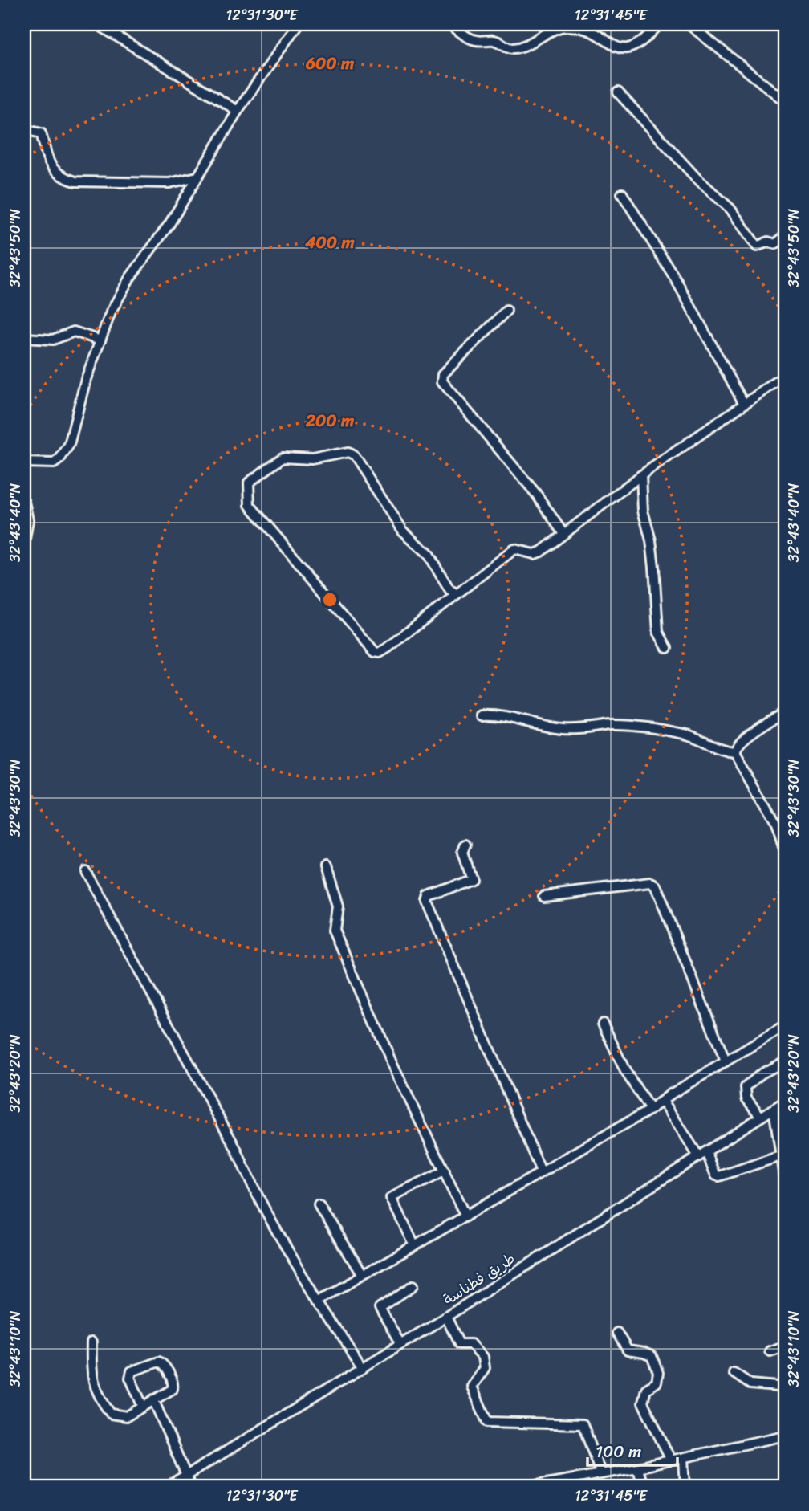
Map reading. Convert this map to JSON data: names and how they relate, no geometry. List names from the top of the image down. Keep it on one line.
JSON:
{"streets":{"street":["طريق فطناسة"]},"scale_bar":"100 m","coordinates":["12°31'30\"E","12°31'45\"E","32°43'50\"N","32°43'40\"N","32°43'30\"N","32°43'20\"N","32°43'10\"N"],"rings":["600 m","400 m","200 m"]}
